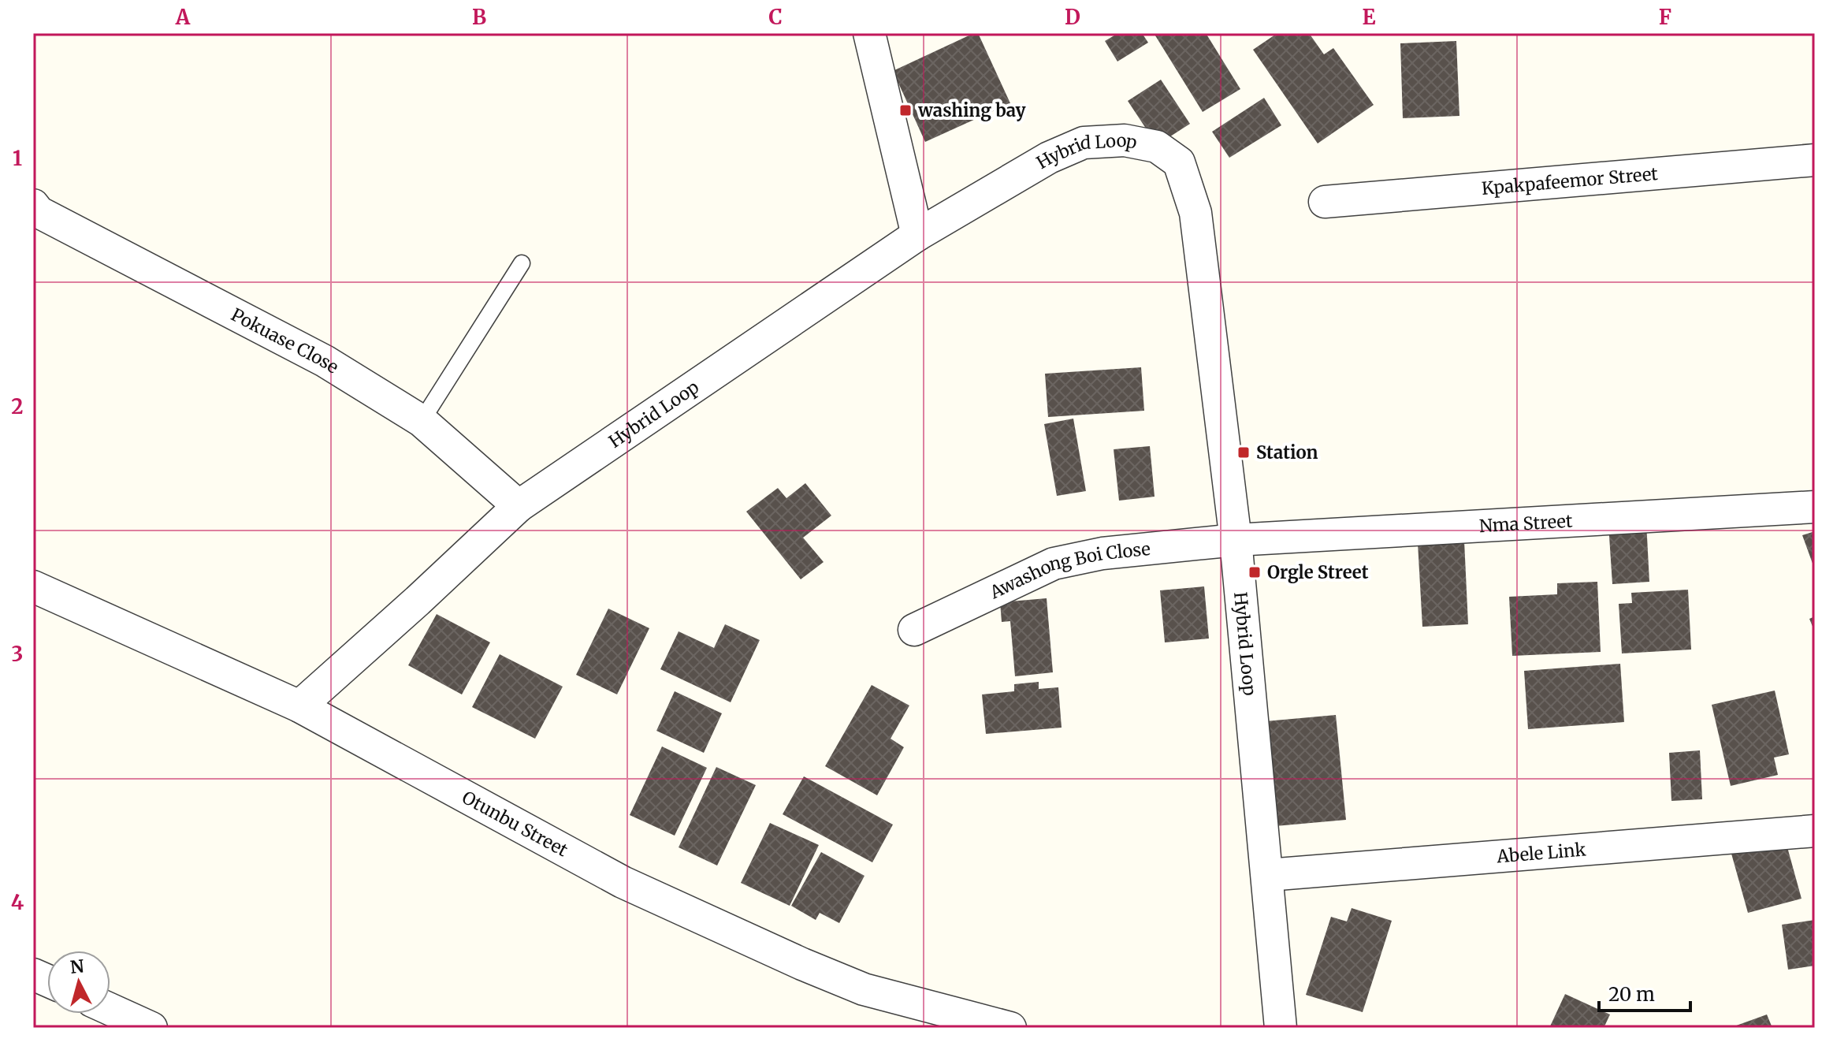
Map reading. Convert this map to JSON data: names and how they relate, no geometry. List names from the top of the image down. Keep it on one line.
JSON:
{"streets":{"street":["Hybrid Loop","Kpakpafeemor Street","Pokuase Close","Nma Street","Awashong Boi Close","Otunbu Street","Abele Link"]},"crossings":[["Hybrid Loop","Pokuase Close"],["Hybrid Loop","Nma Street"],["Hybrid Loop","Awashong Boi Close"],["Hybrid Loop","Otunbu Street"],["Hybrid Loop","Abele Link"],["Nma Street","Awashong Boi Close"]],"places":{"transit":["washing bay","Station","Orgle Street"]},"scale_bar":"20 m","north":"top","grid":{"columns":["A","B","C","D","E","F"],"rows":["1","2","3","4"]}}
